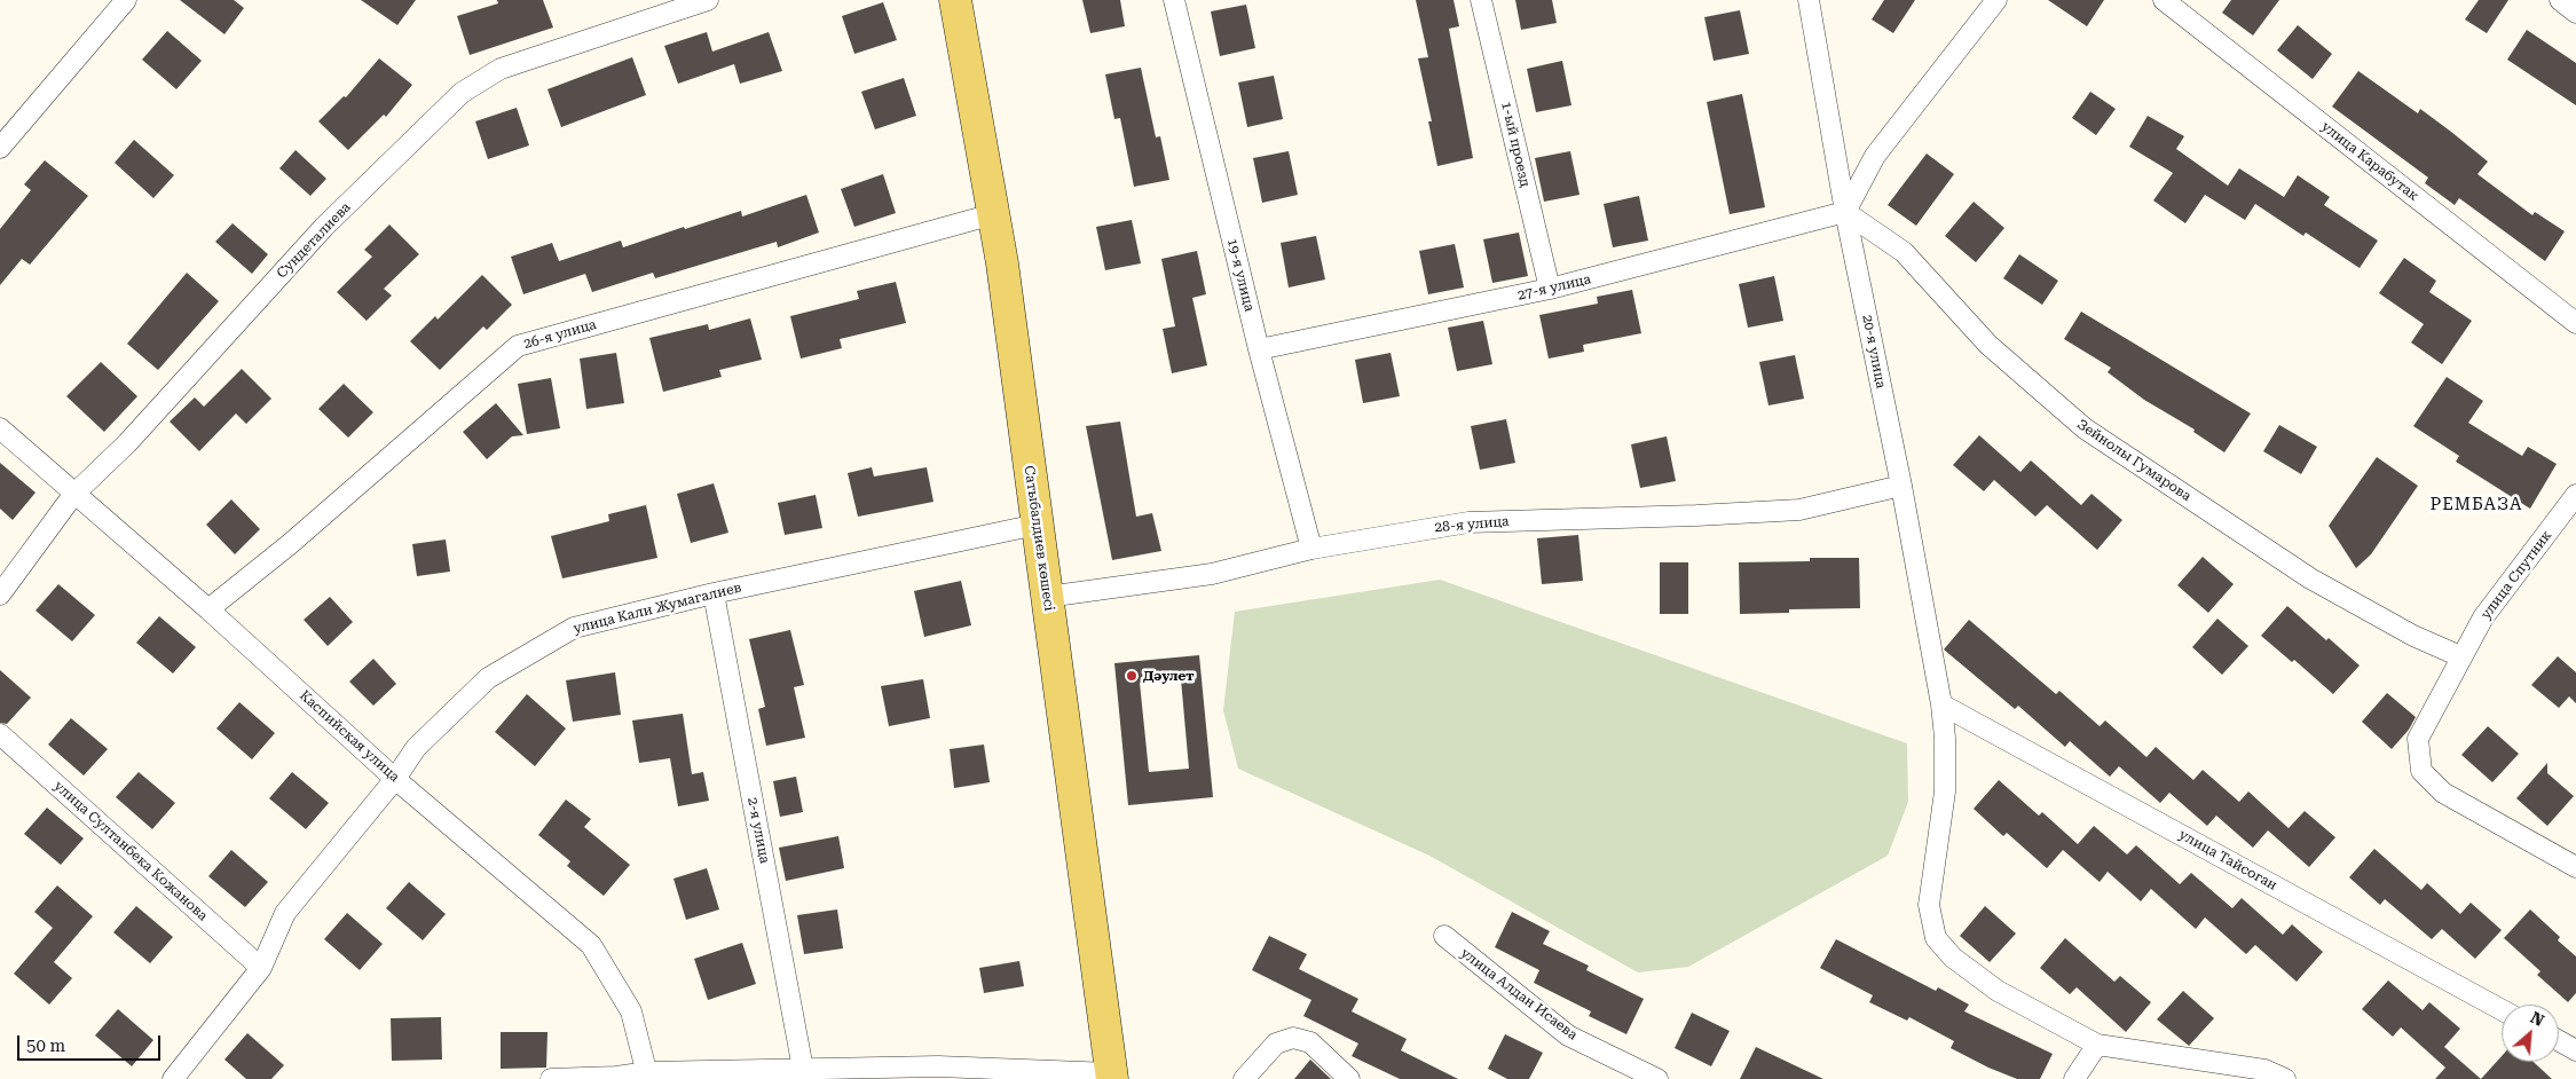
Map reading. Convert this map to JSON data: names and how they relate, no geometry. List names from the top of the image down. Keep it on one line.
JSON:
{"streets":{"main road":["Сатыбалдиев көшесі"],"street":["1-ый проезд","улица Карабутак","Сундеталиева","19-я улица","27-я улица","26-я улица","20-я улица","Зейнолы Гумарова","28-я улица","улица Спутник","улица Кали Жумагалиев","Каспийская улица","2-я улица","улица Султанбека Кожанова","улица Тайсоган","улица Алдан Исаева"]},"crossings":[["1-ый проезд","27-я улица"],["Сундеталиева","Каспийская улица"],["19-я улица","27-я улица"],["19-я улица","28-я улица"],["27-я улица","20-я улица"],["27-я улица","Зейнолы Гумарова"],["26-я улица","Сатыбалдиев көшесі"],["26-я улица","Каспийская улица"],["20-я улица","Зейнолы Гумарова"],["20-я улица","28-я улица"],["20-я улица","улица Тайсоган"],["Зейнолы Гумарова","улица Спутник"],["28-я улица","Сатыбалдиев көшесі"],["Сатыбалдиев көшесі","улица Кали Жумагалиев"],["улица Кали Жумагалиев","Каспийская улица"],["улица Кали Жумагалиев","2-я улица"],["улица Кали Жумагалиев","улица Султанбека Кожанова"]],"districts":["РЕМБАЗА"],"places":["Дәулет"],"scale_bar":"50 m","north":"top right"}
